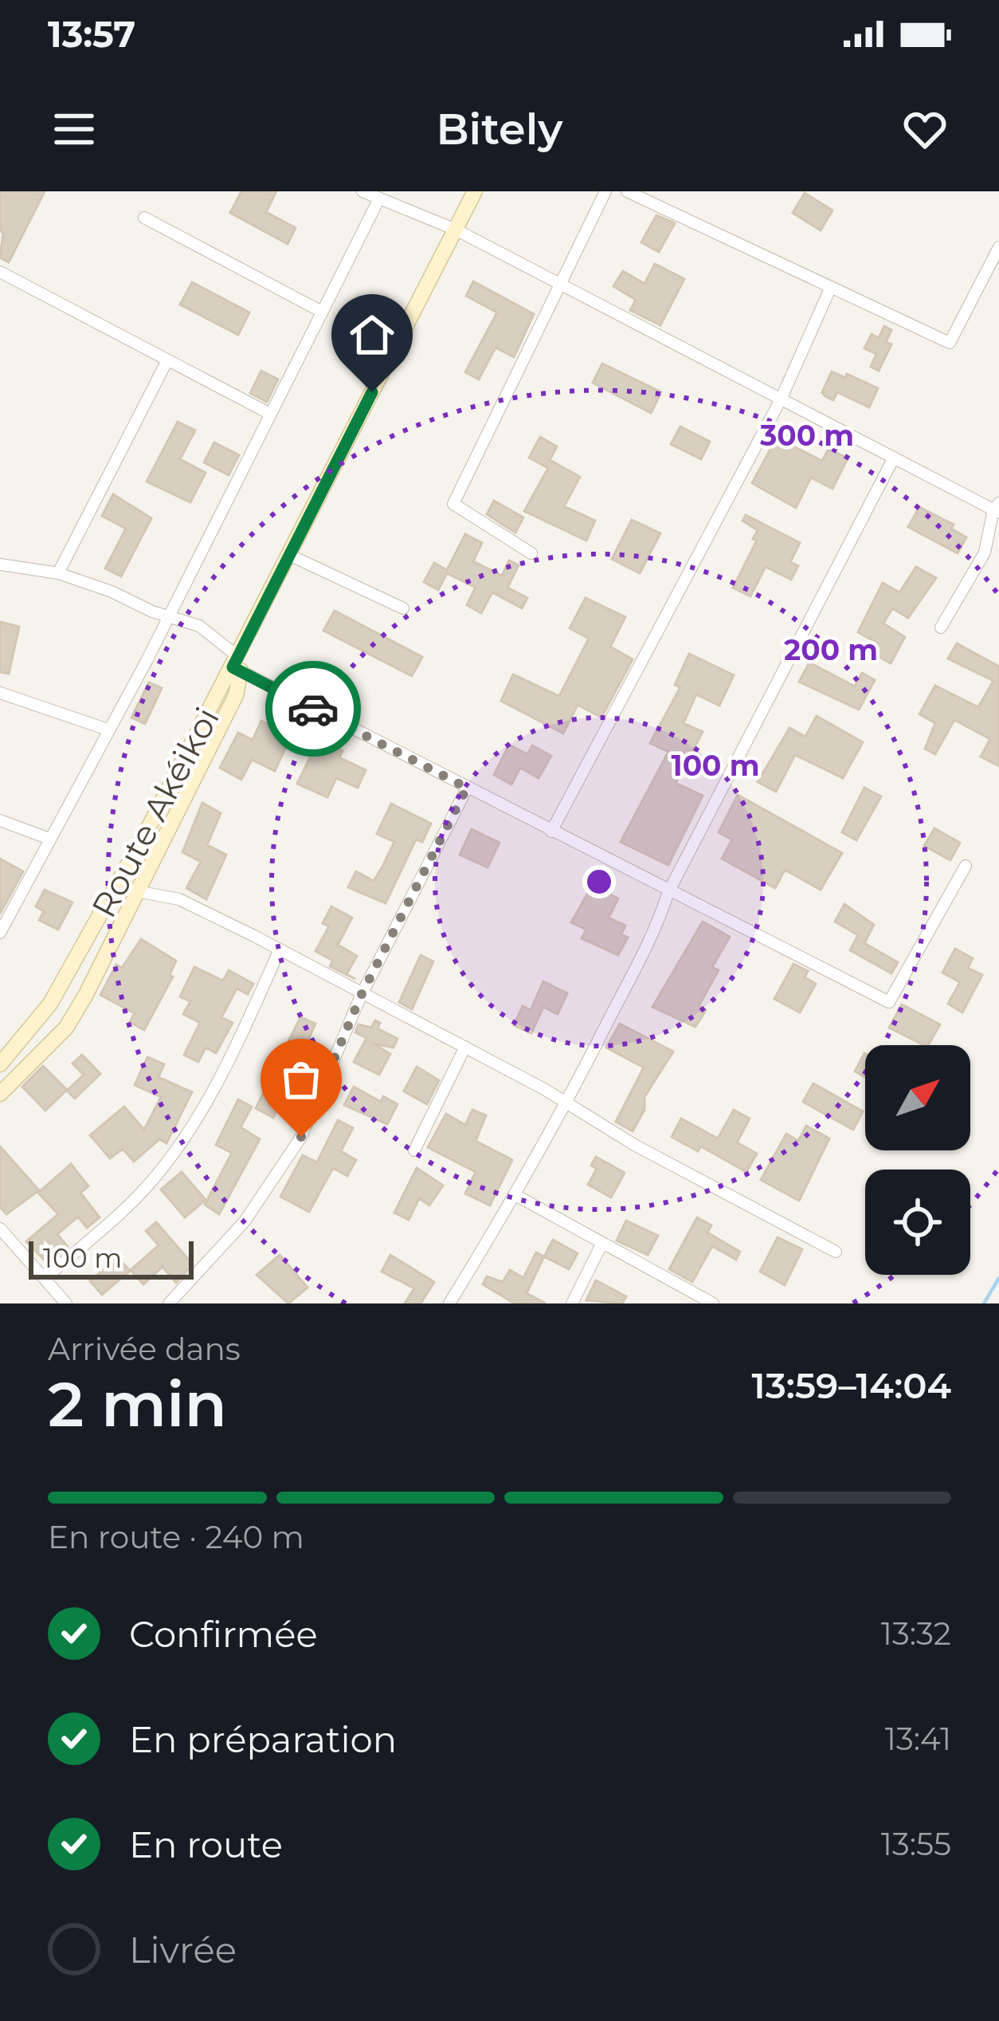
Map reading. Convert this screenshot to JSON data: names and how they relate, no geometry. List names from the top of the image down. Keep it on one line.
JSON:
{"streets":{"street":["Route Akéikoi"]},"scale_bar":"100 m","north":"top right","page":{"status":"13:57","header":"Bitely","scale":"100 m","heading":["2 min","Arrivée dans","13:59–14:04"],"bar":"En route · 240 m","list":[["Confirmée","13:32"],["En préparation","13:41"],["En route","13:55"],"Livrée"]},"rings":["300 m","200 m","100 m"]}
